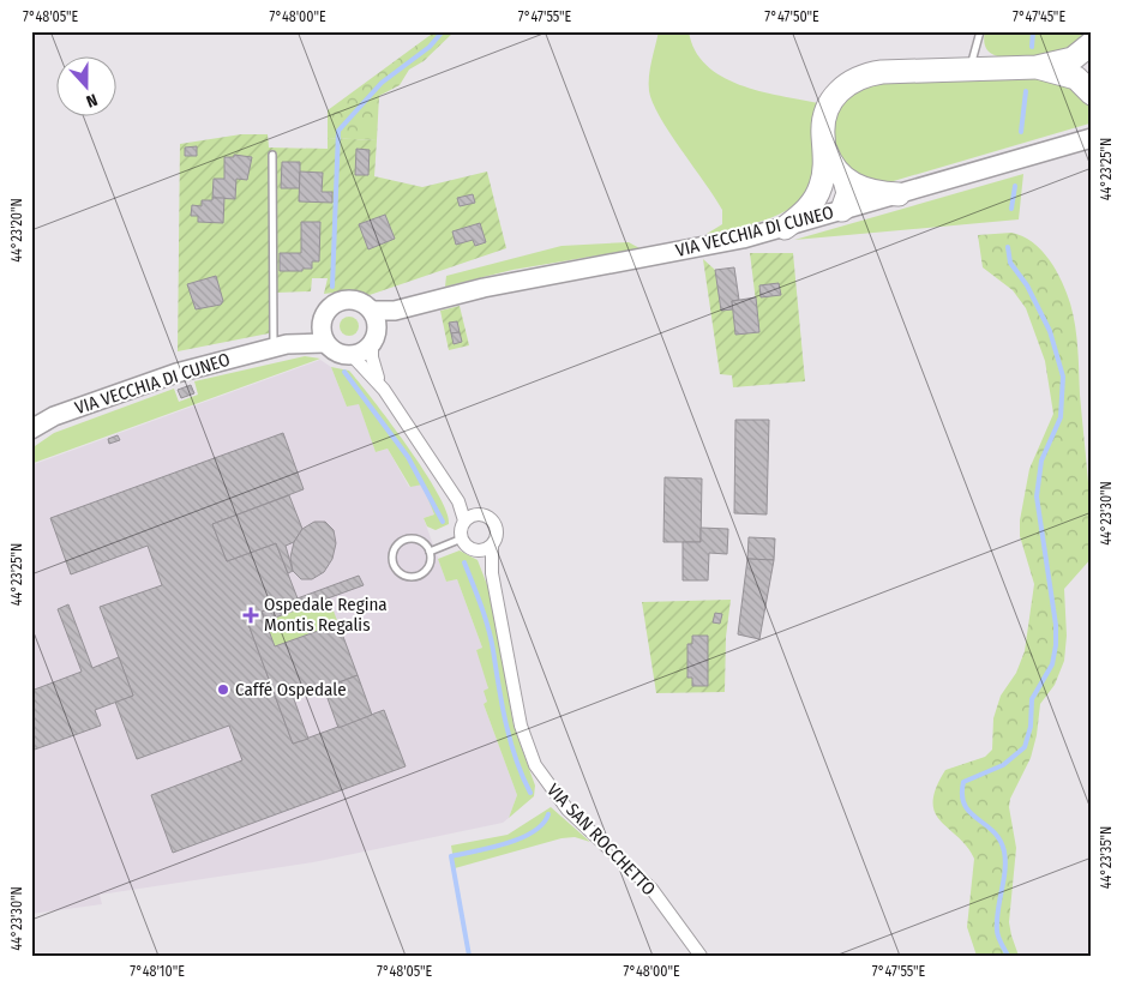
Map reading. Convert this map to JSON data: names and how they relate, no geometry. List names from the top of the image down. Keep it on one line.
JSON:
{"streets":{"street":["VIA VECCHIA DI CUNEO","VIA SAN ROCCHETTO"]},"crossings":[["VIA VECCHIA DI CUNEO","VIA SAN ROCCHETTO"]],"places":{"health":["Ospedale Regina Montis Regalis"],"other":["Caffé Ospedale"]},"north":"bottom","coordinates":["7°48'05\"E","7°48'00\"E","7°47'55\"E","7°47'50\"E","7°47'45\"E","44°23'25\"N","44°23'20\"N","44°23'30\"N","44°23'35\"N","7°48'10\"E"]}
